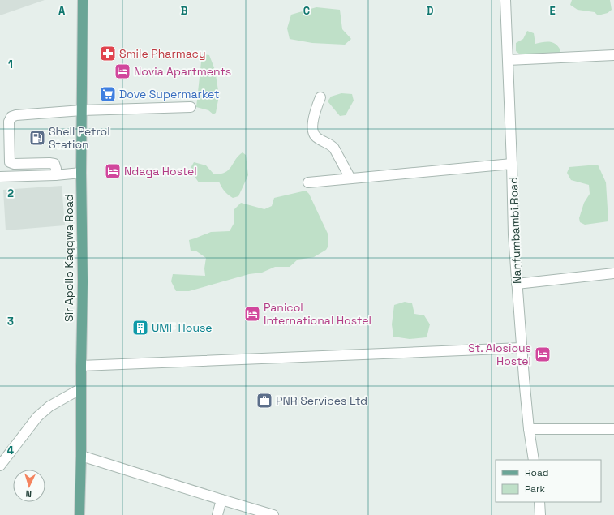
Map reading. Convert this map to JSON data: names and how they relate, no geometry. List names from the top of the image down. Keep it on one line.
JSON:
{"streets":{"main road":["Sir Apollo Kaggwa Road"],"street":["Nanfumbambi Road"]},"places":{"pharmacy":["Smile Pharmacy"],"hotel":["Novia Apartments","Ndaga Hostel","Panicol International Hostel","St. Alosious Hostel"],"supermarket":["Dove Supermarket"],"fuel station":["Shell Petrol Station"],"building":["UMF House"],"office":["PNR Services Ltd"]},"legend":["Road","Park"],"north":"bottom","grid":{"columns":["A","B","C","D","E"],"rows":["1","2","3","4"]}}
